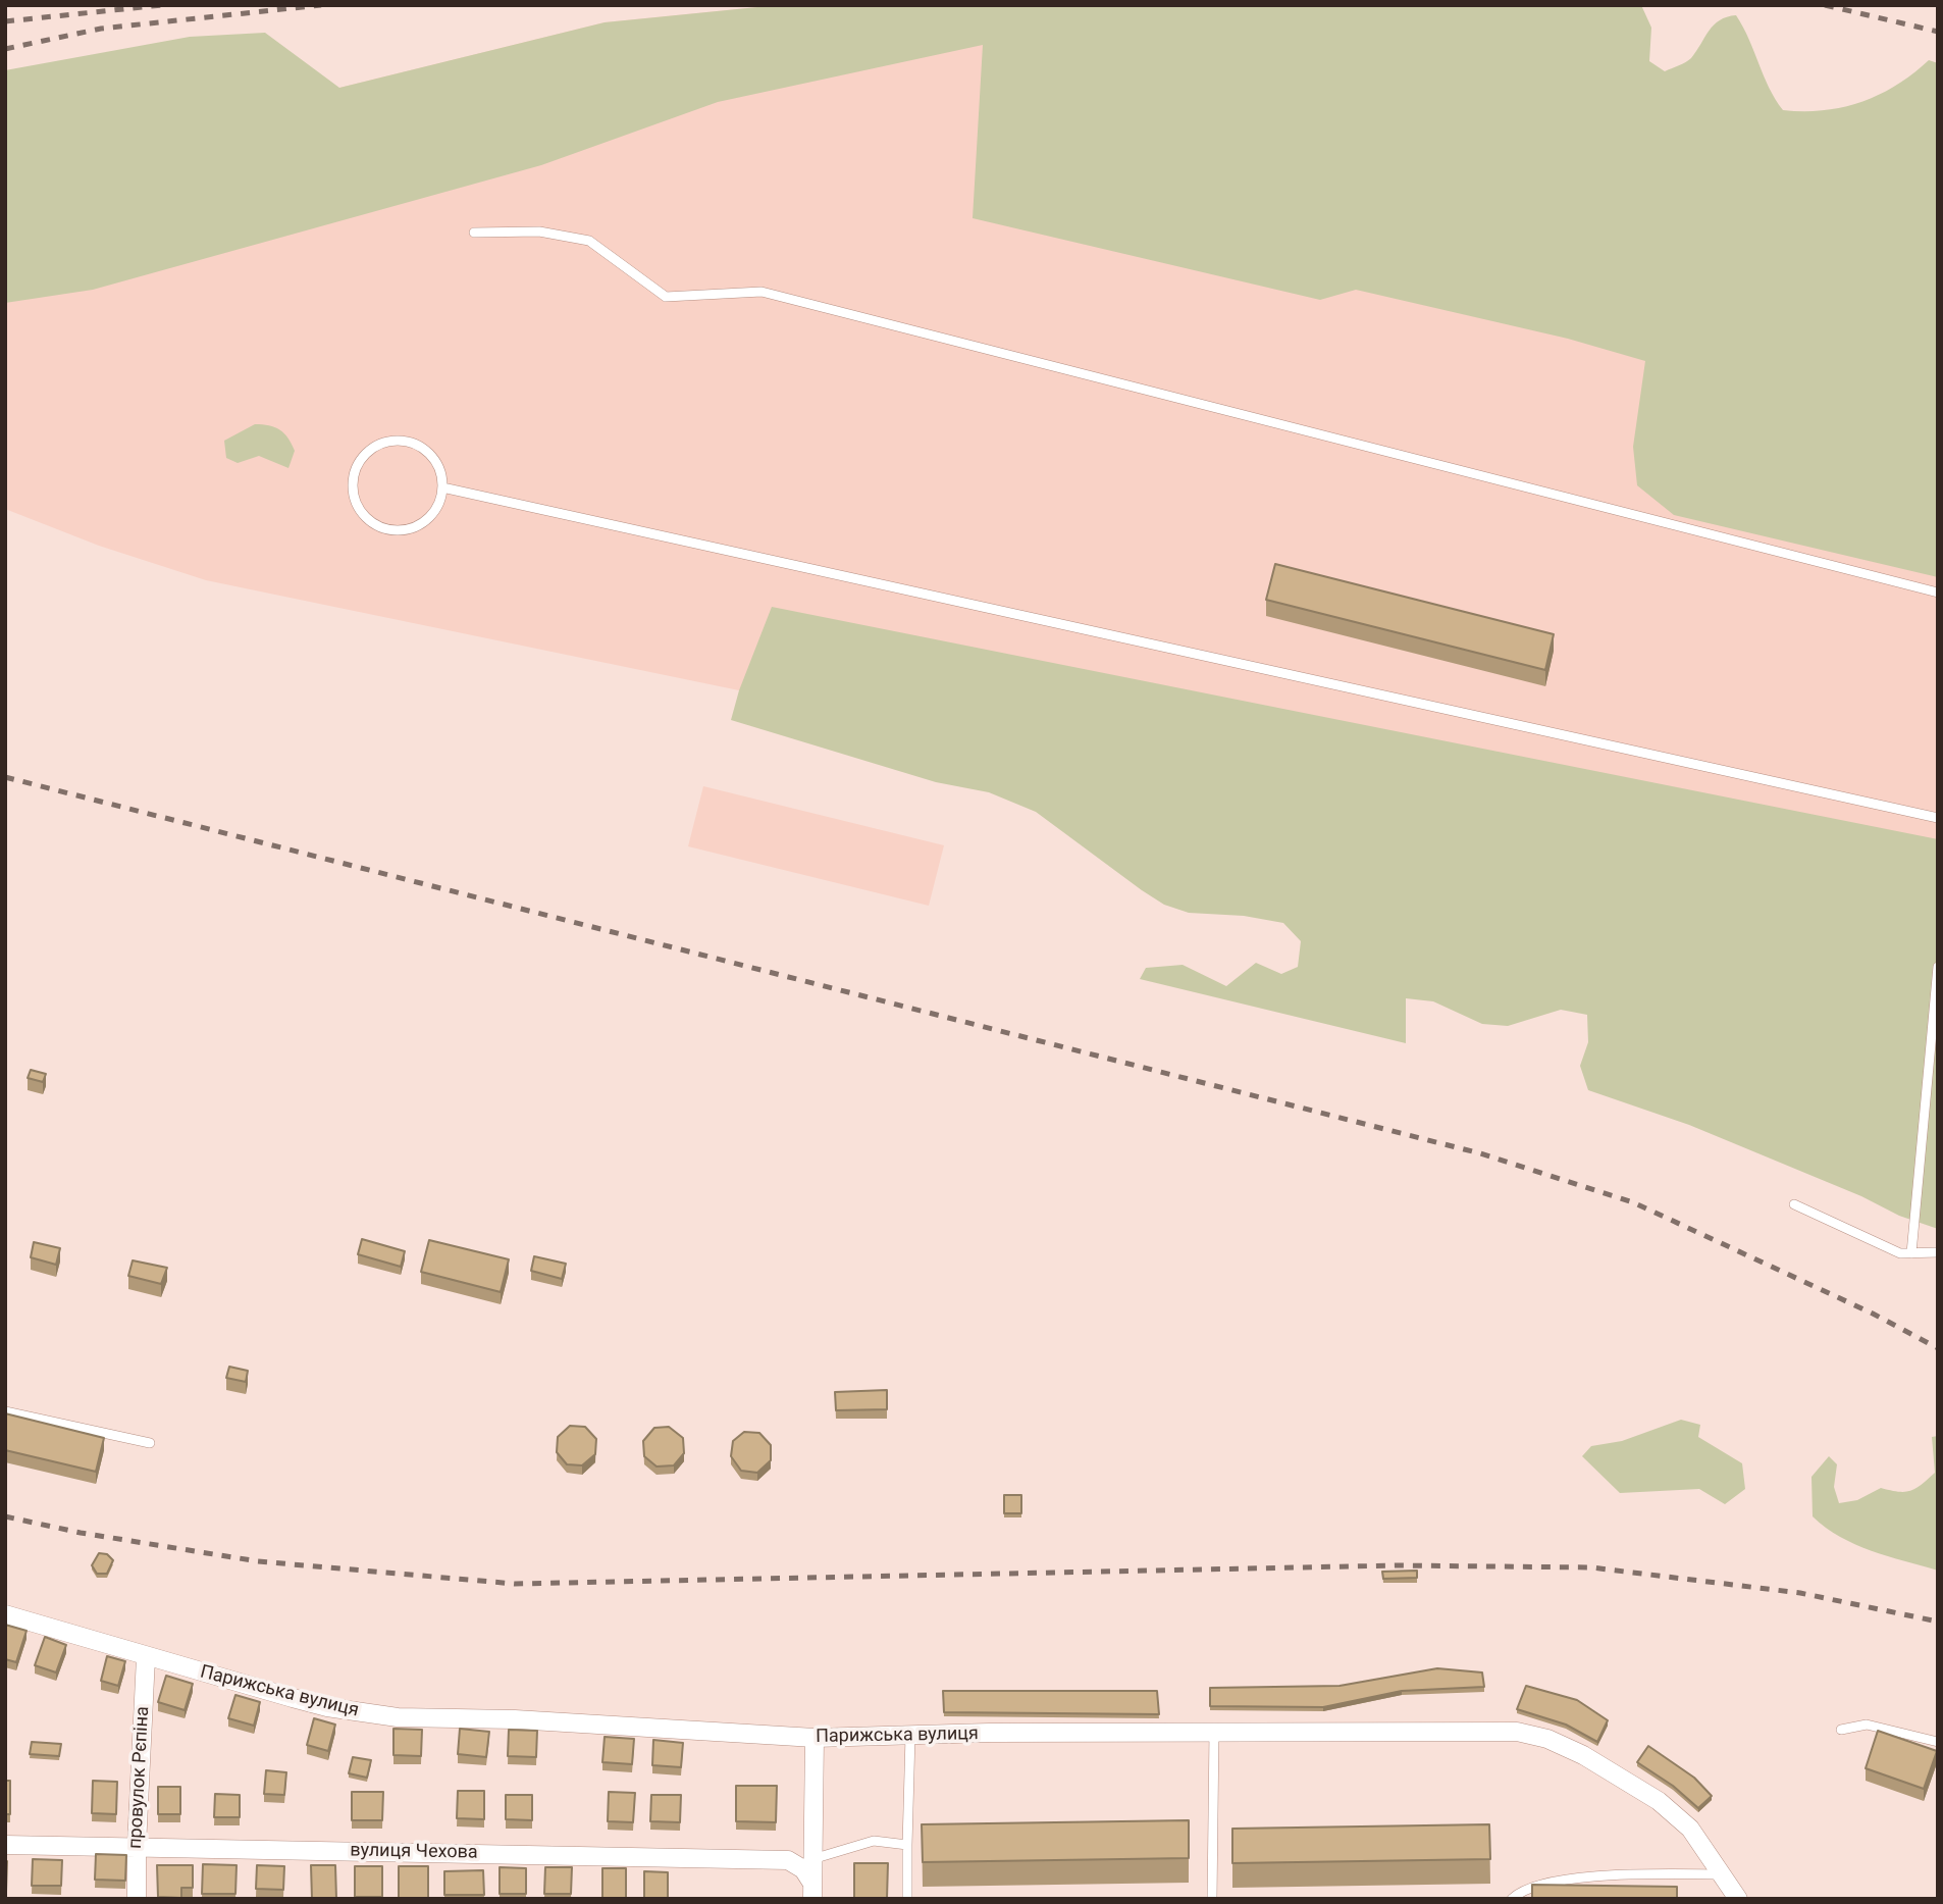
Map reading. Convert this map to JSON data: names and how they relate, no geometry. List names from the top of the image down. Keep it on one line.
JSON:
{"streets":{"street":["Парижська вулиця","провулок Рєпіна","вулиця Чехова"]},"crossings":[["Парижська вулиця","провулок Рєпіна"],["провулок Рєпіна","вулиця Чехова"]]}
